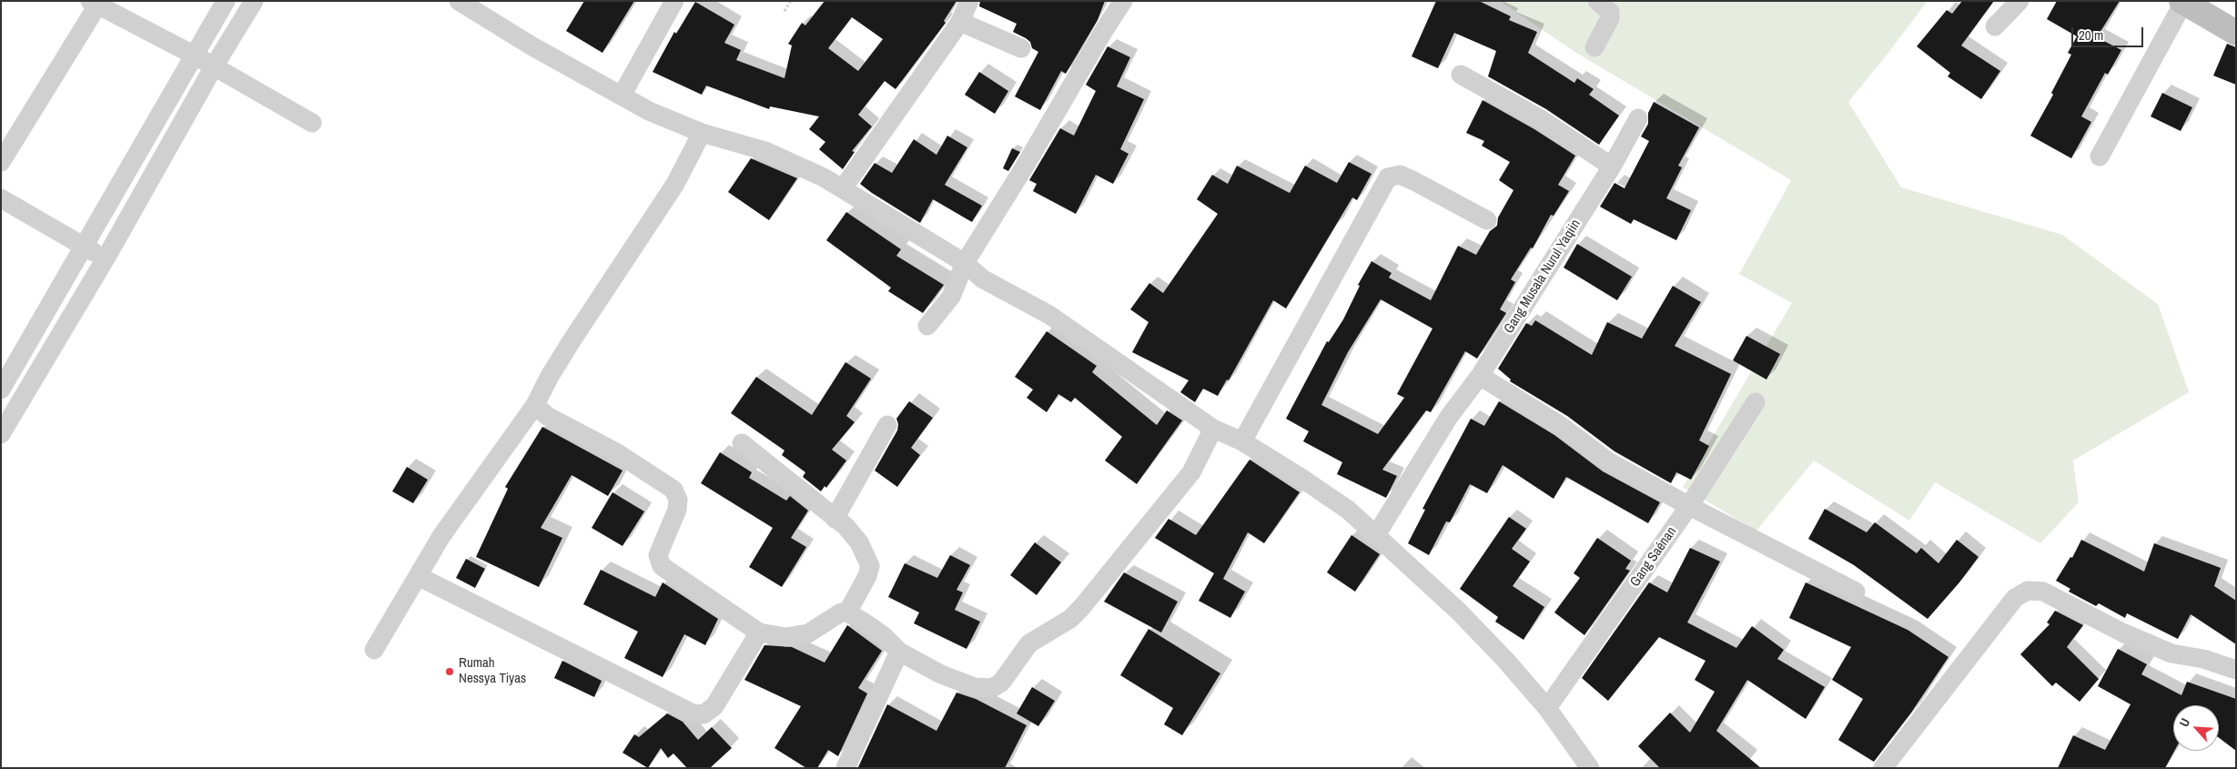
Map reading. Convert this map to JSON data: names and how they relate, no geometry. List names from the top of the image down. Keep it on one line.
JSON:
{"streets":{"street":["Gang Musala Nurul Yaqiin","Gang Saénan"]},"places":["Rumah Nessya Tiyas"],"scale_bar":"20 m","north":"top left"}
